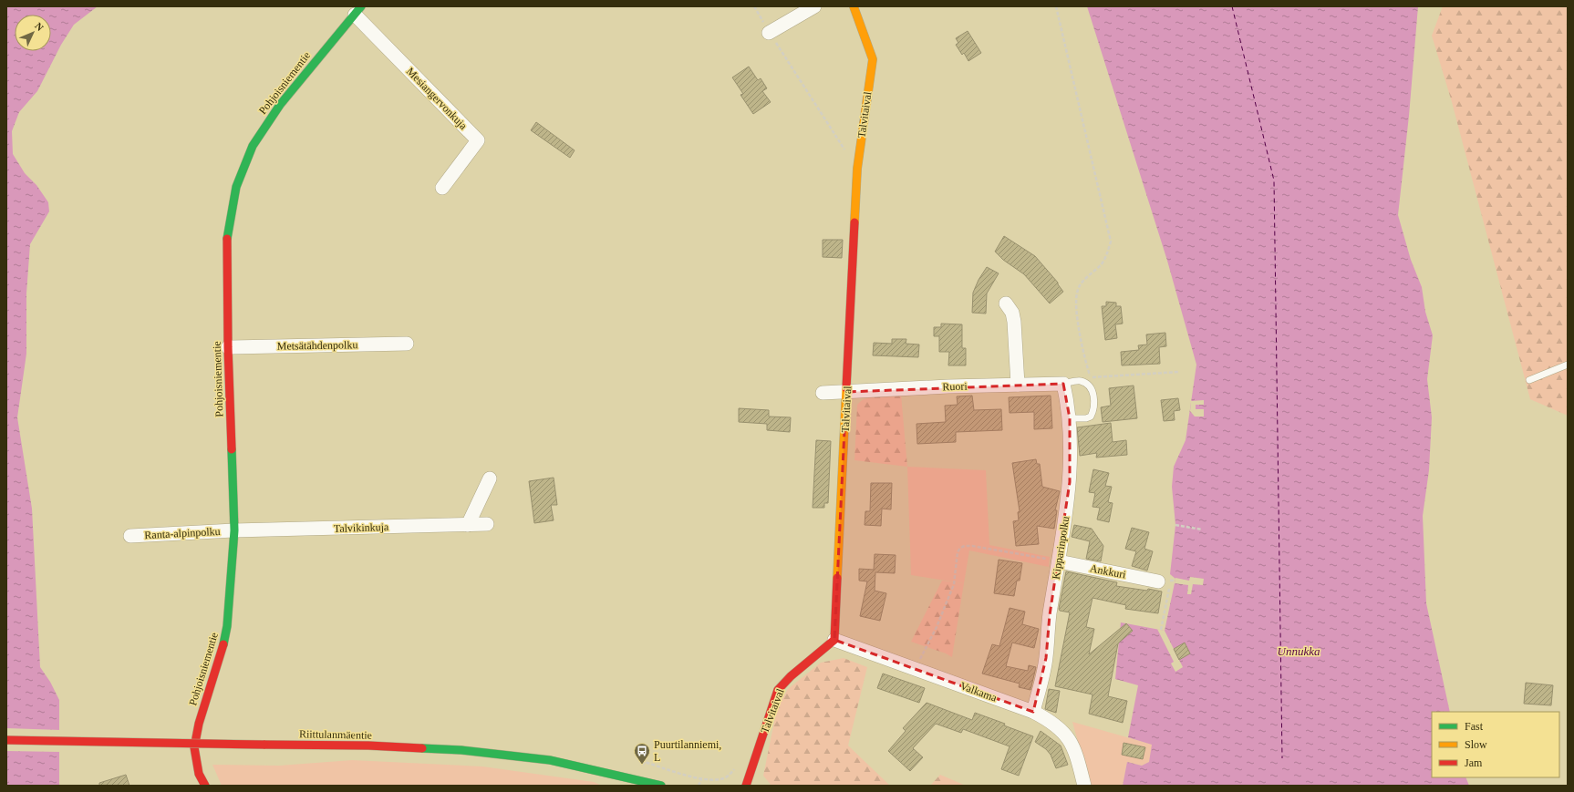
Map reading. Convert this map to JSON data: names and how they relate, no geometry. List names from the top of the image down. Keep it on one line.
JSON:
{"streets":{"street":["Pohjoisniementie","Mesiangervonkuja","Talvitaival","Metsätähdenpolku","Ruori","Talvikinkuja","Ranta-alpinpolku","Kipparinpolku","Ankkuri","Valkama","Riittulanmäentie"]},"crossings":[["Pohjoisniementie","Mesiangervonkuja"],["Pohjoisniementie","Metsätähdenpolku"],["Pohjoisniementie","Talvikinkuja"],["Pohjoisniementie","Ranta-alpinpolku"],["Talvitaival","Ruori"],["Talvitaival","Valkama"],["Ruori","Kipparinpolku"],["Talvikinkuja","Ranta-alpinpolku"],["Kipparinpolku","Ankkuri"],["Kipparinpolku","Valkama"]],"water":["Unnukka"],"places":{"bus stop":["Puurtilanniemi, L"]},"legend":["Fast","Slow","Jam"],"north":"top right"}
